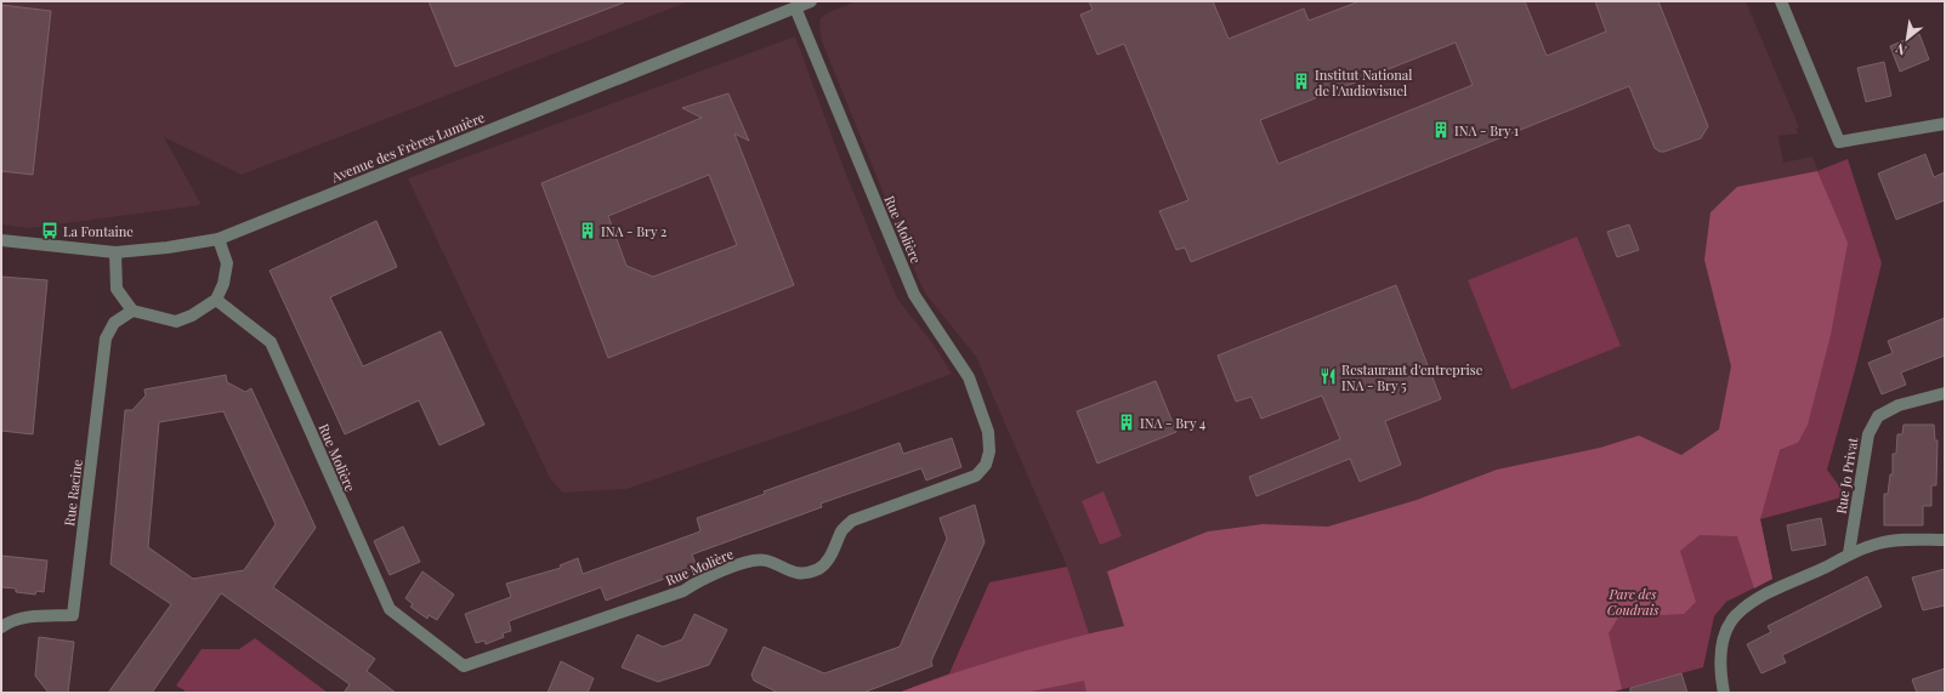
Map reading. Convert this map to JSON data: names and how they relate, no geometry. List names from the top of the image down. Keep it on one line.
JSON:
{"streets":{"street":["Avenue des Frères Lumière","Rue Molière","Rue Jo Privat","Rue Racine"]},"crossings":[["Avenue des Frères Lumière","Rue Molière"]],"parks":["Parc des Coudrais"],"places":{"building":["Institut National de l'Audiovisuel","INA - Bry 1","INA - Bry 2","INA - Bry 4"],"bus stop":["La Fontaine"],"restaurant":["Restaurant d'entreprise INA - Bry 5"]},"north":"bottom left"}
